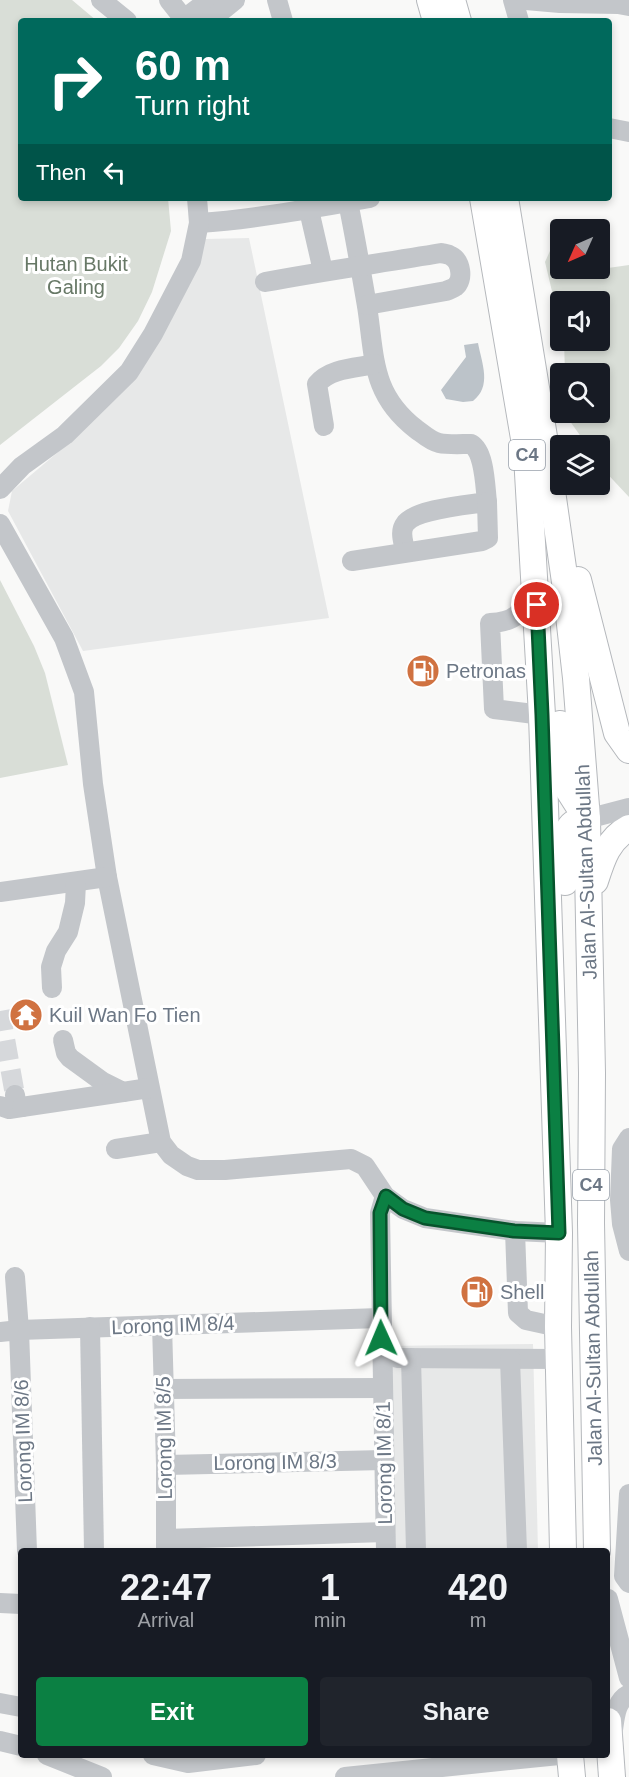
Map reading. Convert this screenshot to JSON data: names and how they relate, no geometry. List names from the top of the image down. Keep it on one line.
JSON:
{"streets":{"main road":["C4","Jalan Al-Sultan Abdullah"],"street":["Lorong IM 8/4","Lorong IM 8/5","Lorong IM 8/6","Lorong IM 8/3","Lorong IM 8/1"]},"crossings":[["Lorong IM 8/4","Lorong IM 8/5"],["Lorong IM 8/4","Lorong IM 8/6"],["Lorong IM 8/4","Lorong IM 8/1"],["Lorong IM 8/5","Lorong IM 8/3"],["Lorong IM 8/3","Lorong IM 8/1"]],"parks":["Hutan Bukit Galing"],"places":{"fuel station":["Petronas","Shell"],"temple":["Kuil Wan Fo Tien"]},"north":"bottom left","page":{"turn":["60 m","Turn right"],"then":"Then","eta":["22:47","Arrival","1","min","420","m"],"buttons":["Exit","Share"]}}
